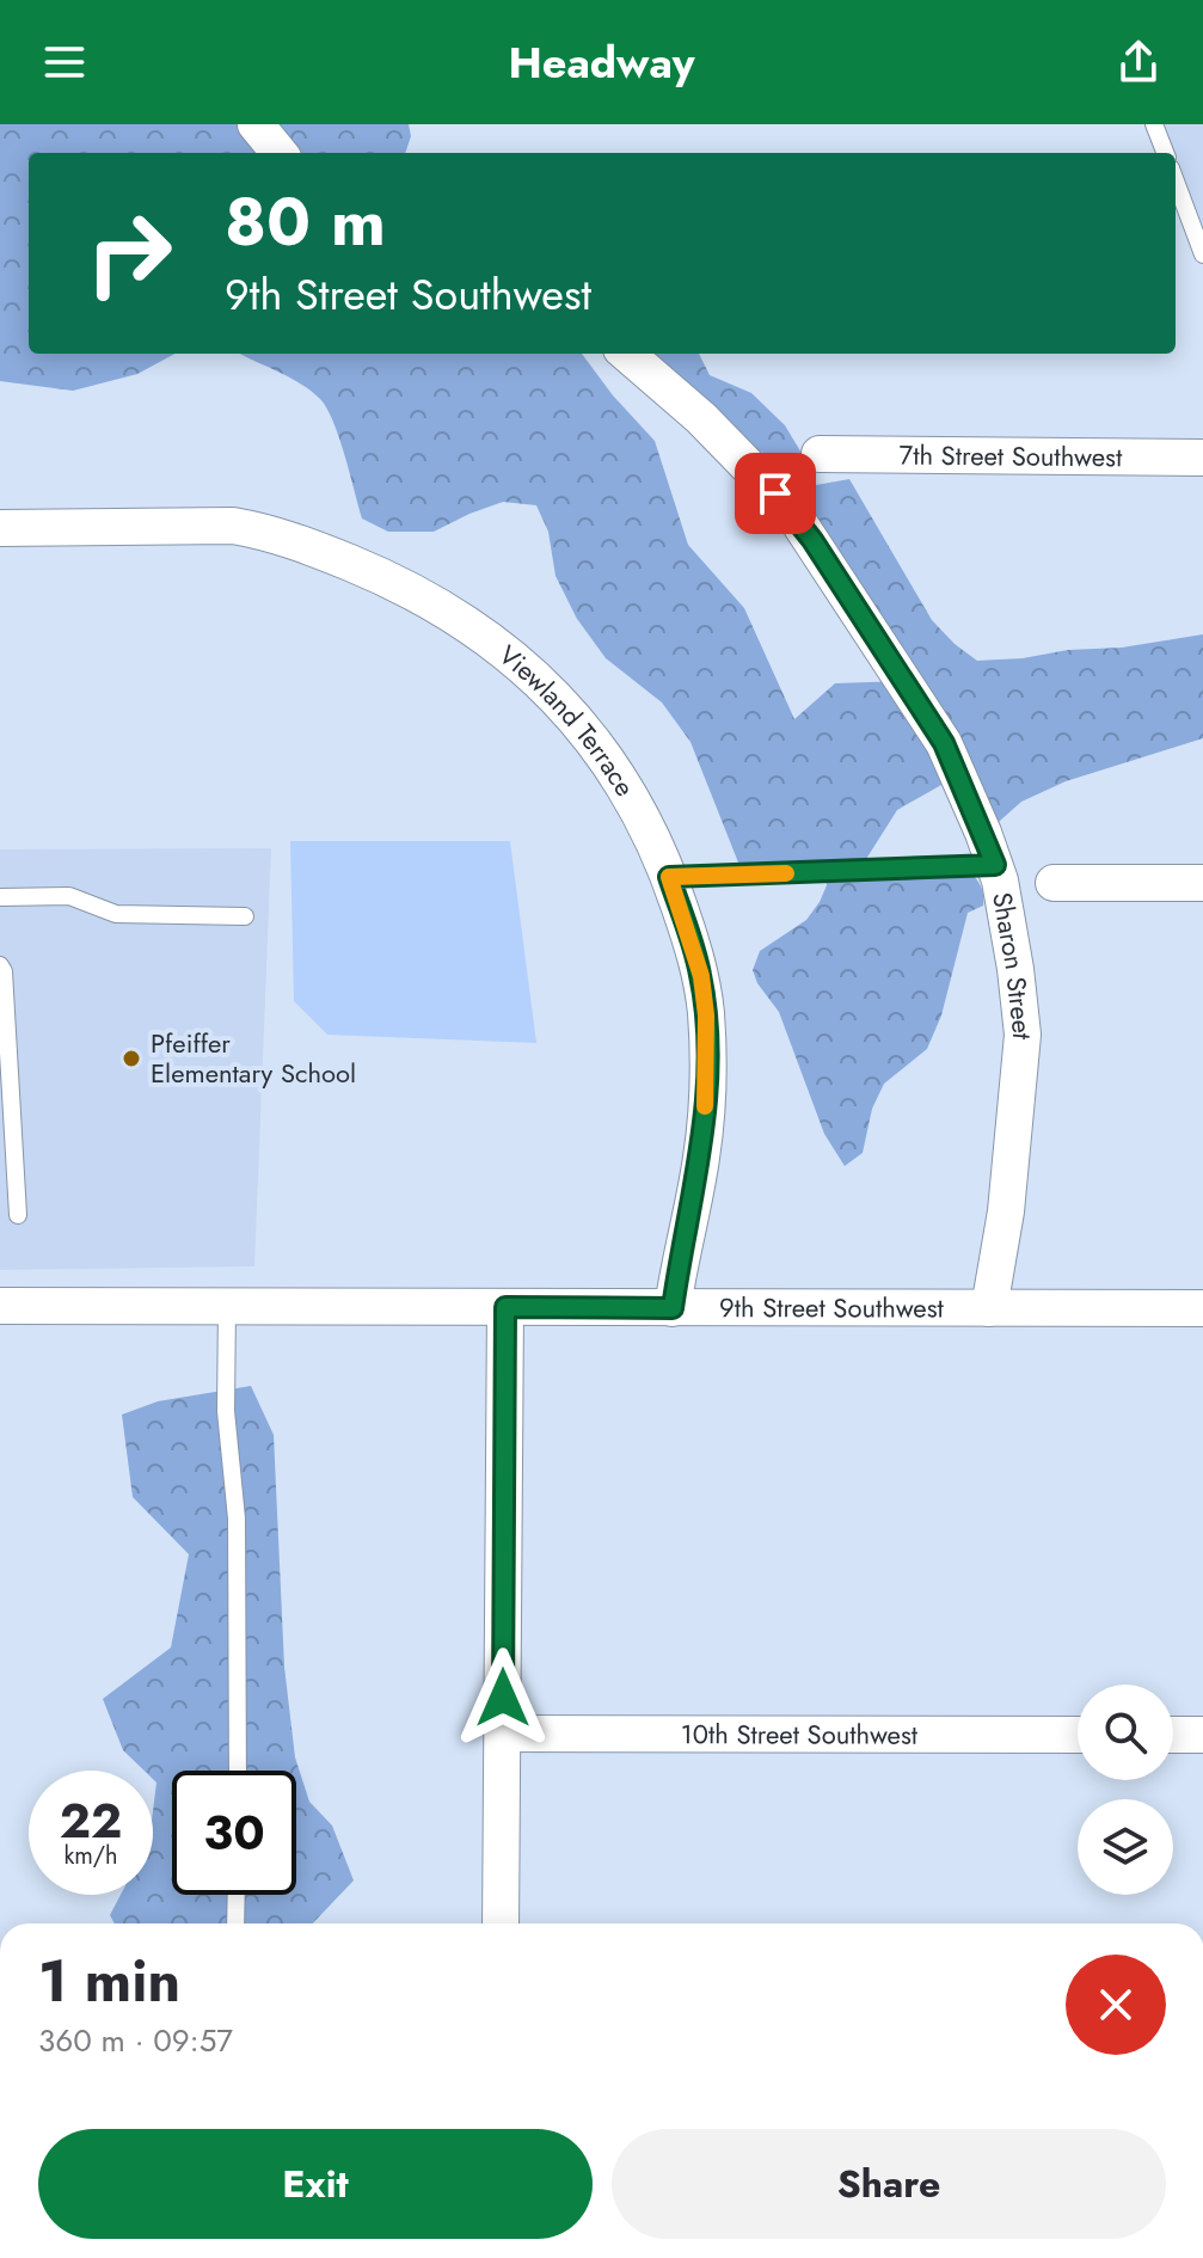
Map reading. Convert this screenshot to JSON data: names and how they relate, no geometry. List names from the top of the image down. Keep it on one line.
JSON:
{"streets":{"street":["7th Street Southwest","Viewland Terrace","Sharon Street","9th Street Southwest","10th Street Southwest"]},"crossings":[["Viewland Terrace","9th Street Southwest"],["Sharon Street","9th Street Southwest"]],"places":["Pfeiffer Elementary School"],"page":{"header":"Headway","turn":["80 m","9th Street Southwest"],"speed":"22 km/h","limit":"30","heading":["1 min","360 m · 09:57"],"buttons":["Exit","Share"]}}
